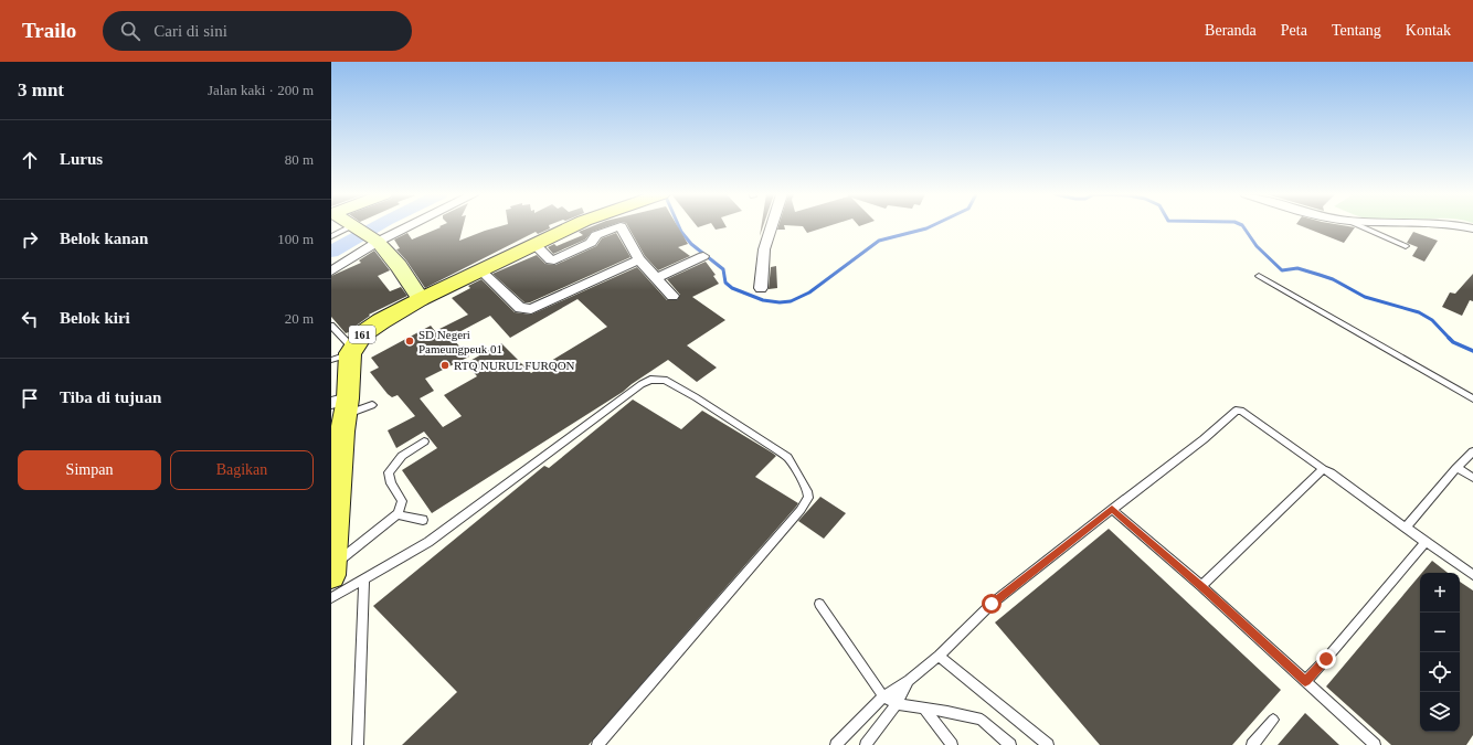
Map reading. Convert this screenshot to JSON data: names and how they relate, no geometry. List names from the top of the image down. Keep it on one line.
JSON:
{"streets":{"main road":["161"]},"places":["SD Negeri Pameungpeuk 01","RTQ NURUL FURQON"],"page":{"header":"Trailo","search":"Cari di sini","nav":["Beranda","Peta","Tentang","Kontak"],"heading":["3 mnt","Jalan kaki · 200 m"],"list":[["Lurus","80 m"],["Belok kanan","100 m"],["Belok kiri","20 m"],"Tiba di tujuan"],"buttons":["Simpan","Bagikan"],"map_buttons":["+","−"]}}
